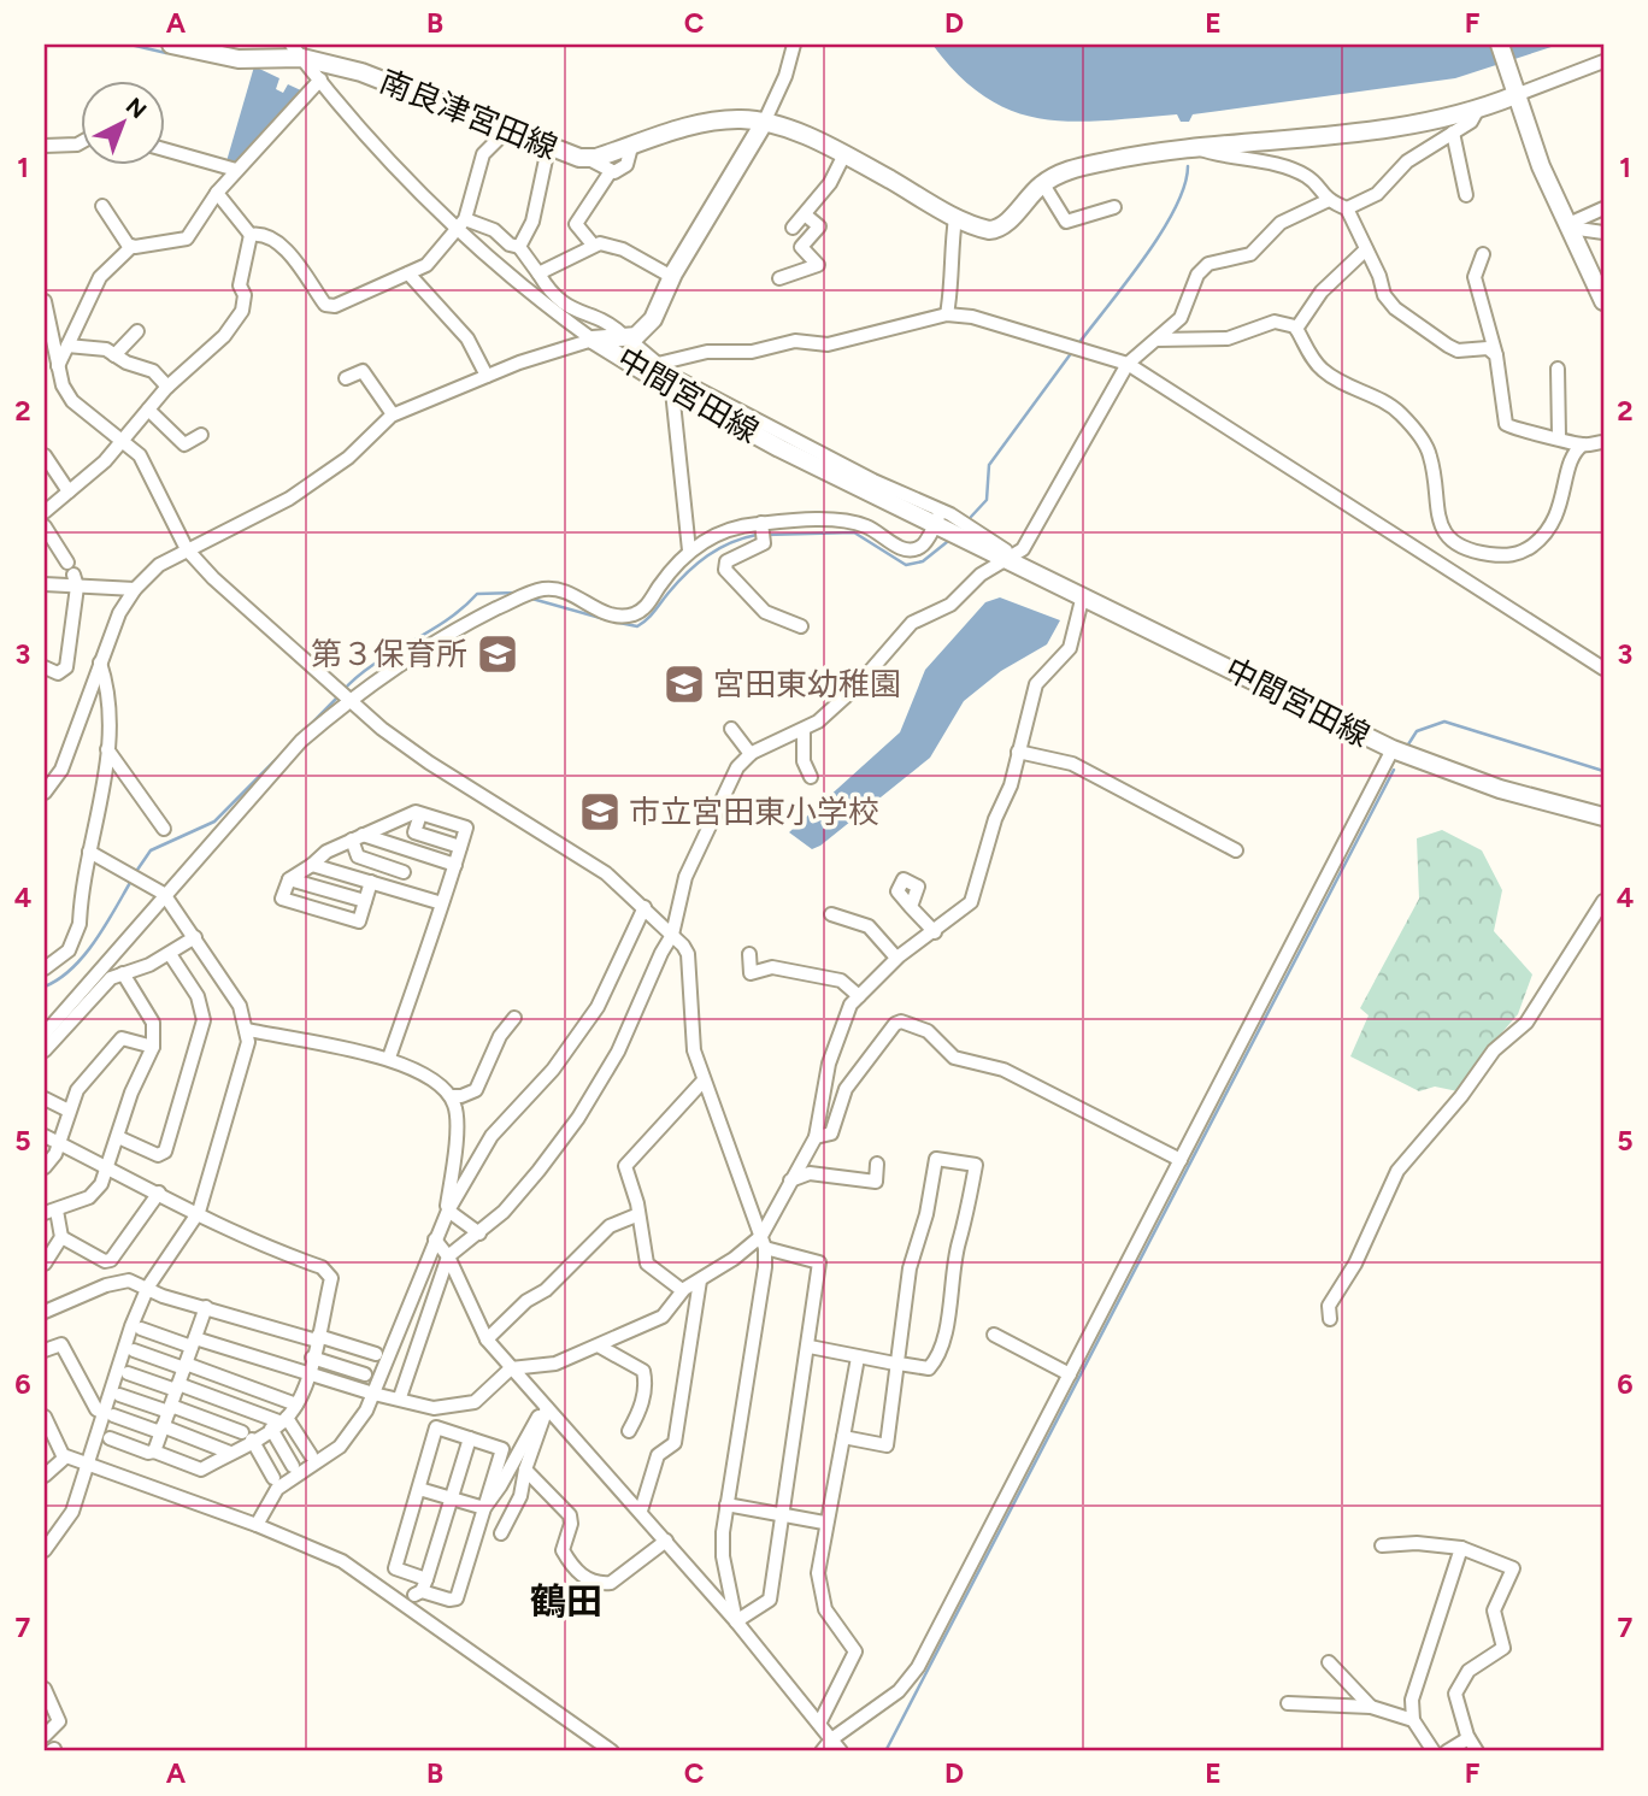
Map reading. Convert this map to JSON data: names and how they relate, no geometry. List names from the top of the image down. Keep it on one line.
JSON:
{"streets":{"main road":["南良津宮田線","中間宮田線"]},"crossings":[["南良津宮田線","中間宮田線"]],"districts":["鶴田"],"places":{"school or university":["第３保育所","宮田東幼稚園","市立宮田東小学校"]},"north":"top right","grid":{"columns":["A","B","C","D","E","F"],"rows":["1","2","3","4","5","6","7"]}}
